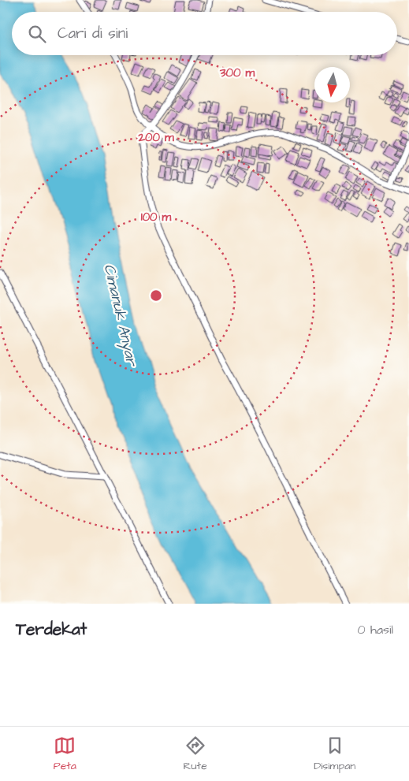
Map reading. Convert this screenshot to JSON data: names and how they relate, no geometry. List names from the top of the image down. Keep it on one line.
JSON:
{"water":["Cimanuk Anyar"],"north":"bottom","page":{"search":"Cari di sini","heading":["Terdekat","0 hasil"],"nav":["Peta","Rute","Disimpan"]},"rings":["300 m","200 m","100 m"]}
